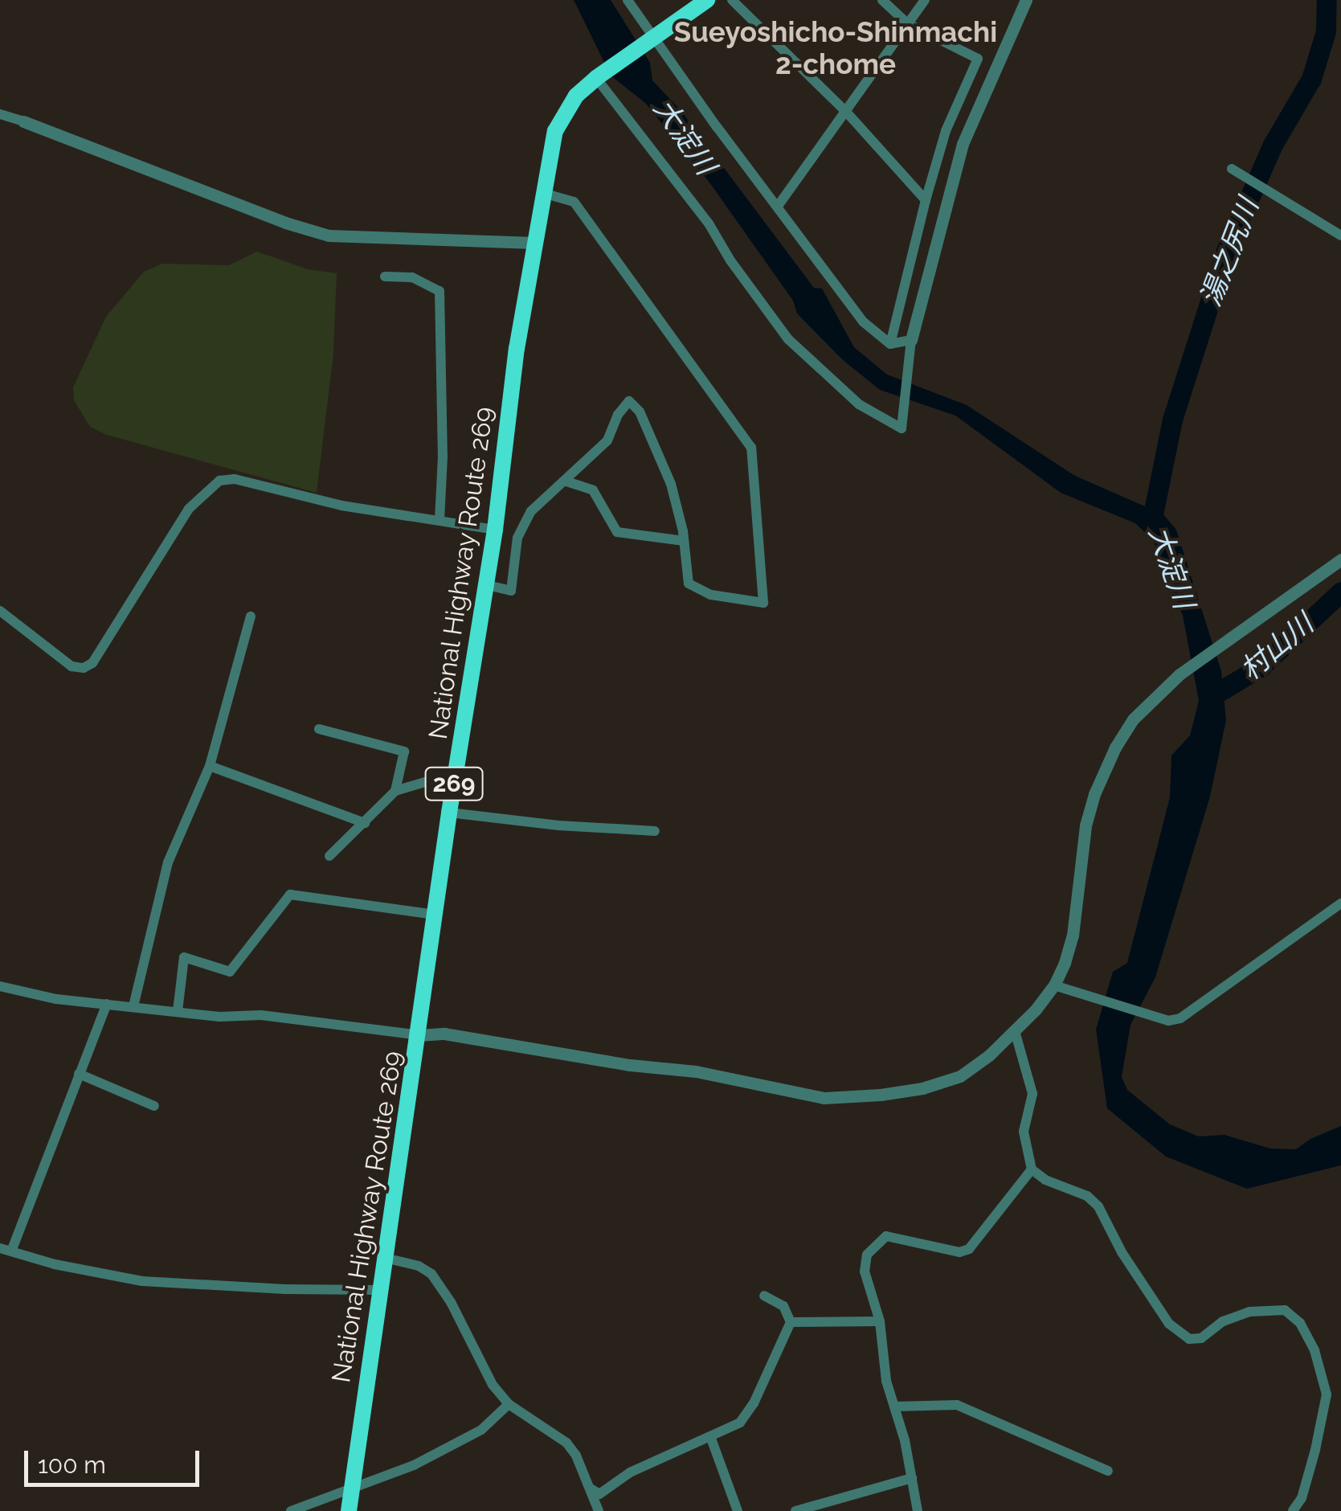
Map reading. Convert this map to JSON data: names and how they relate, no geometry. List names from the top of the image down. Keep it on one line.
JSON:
{"streets":{"highway":["National Highway Route 269","269"]},"districts":["Sueyoshicho-Shinmachi 2-chome"],"water":["大淀川","湯之尻川","村山川"],"scale_bar":"100 m"}
